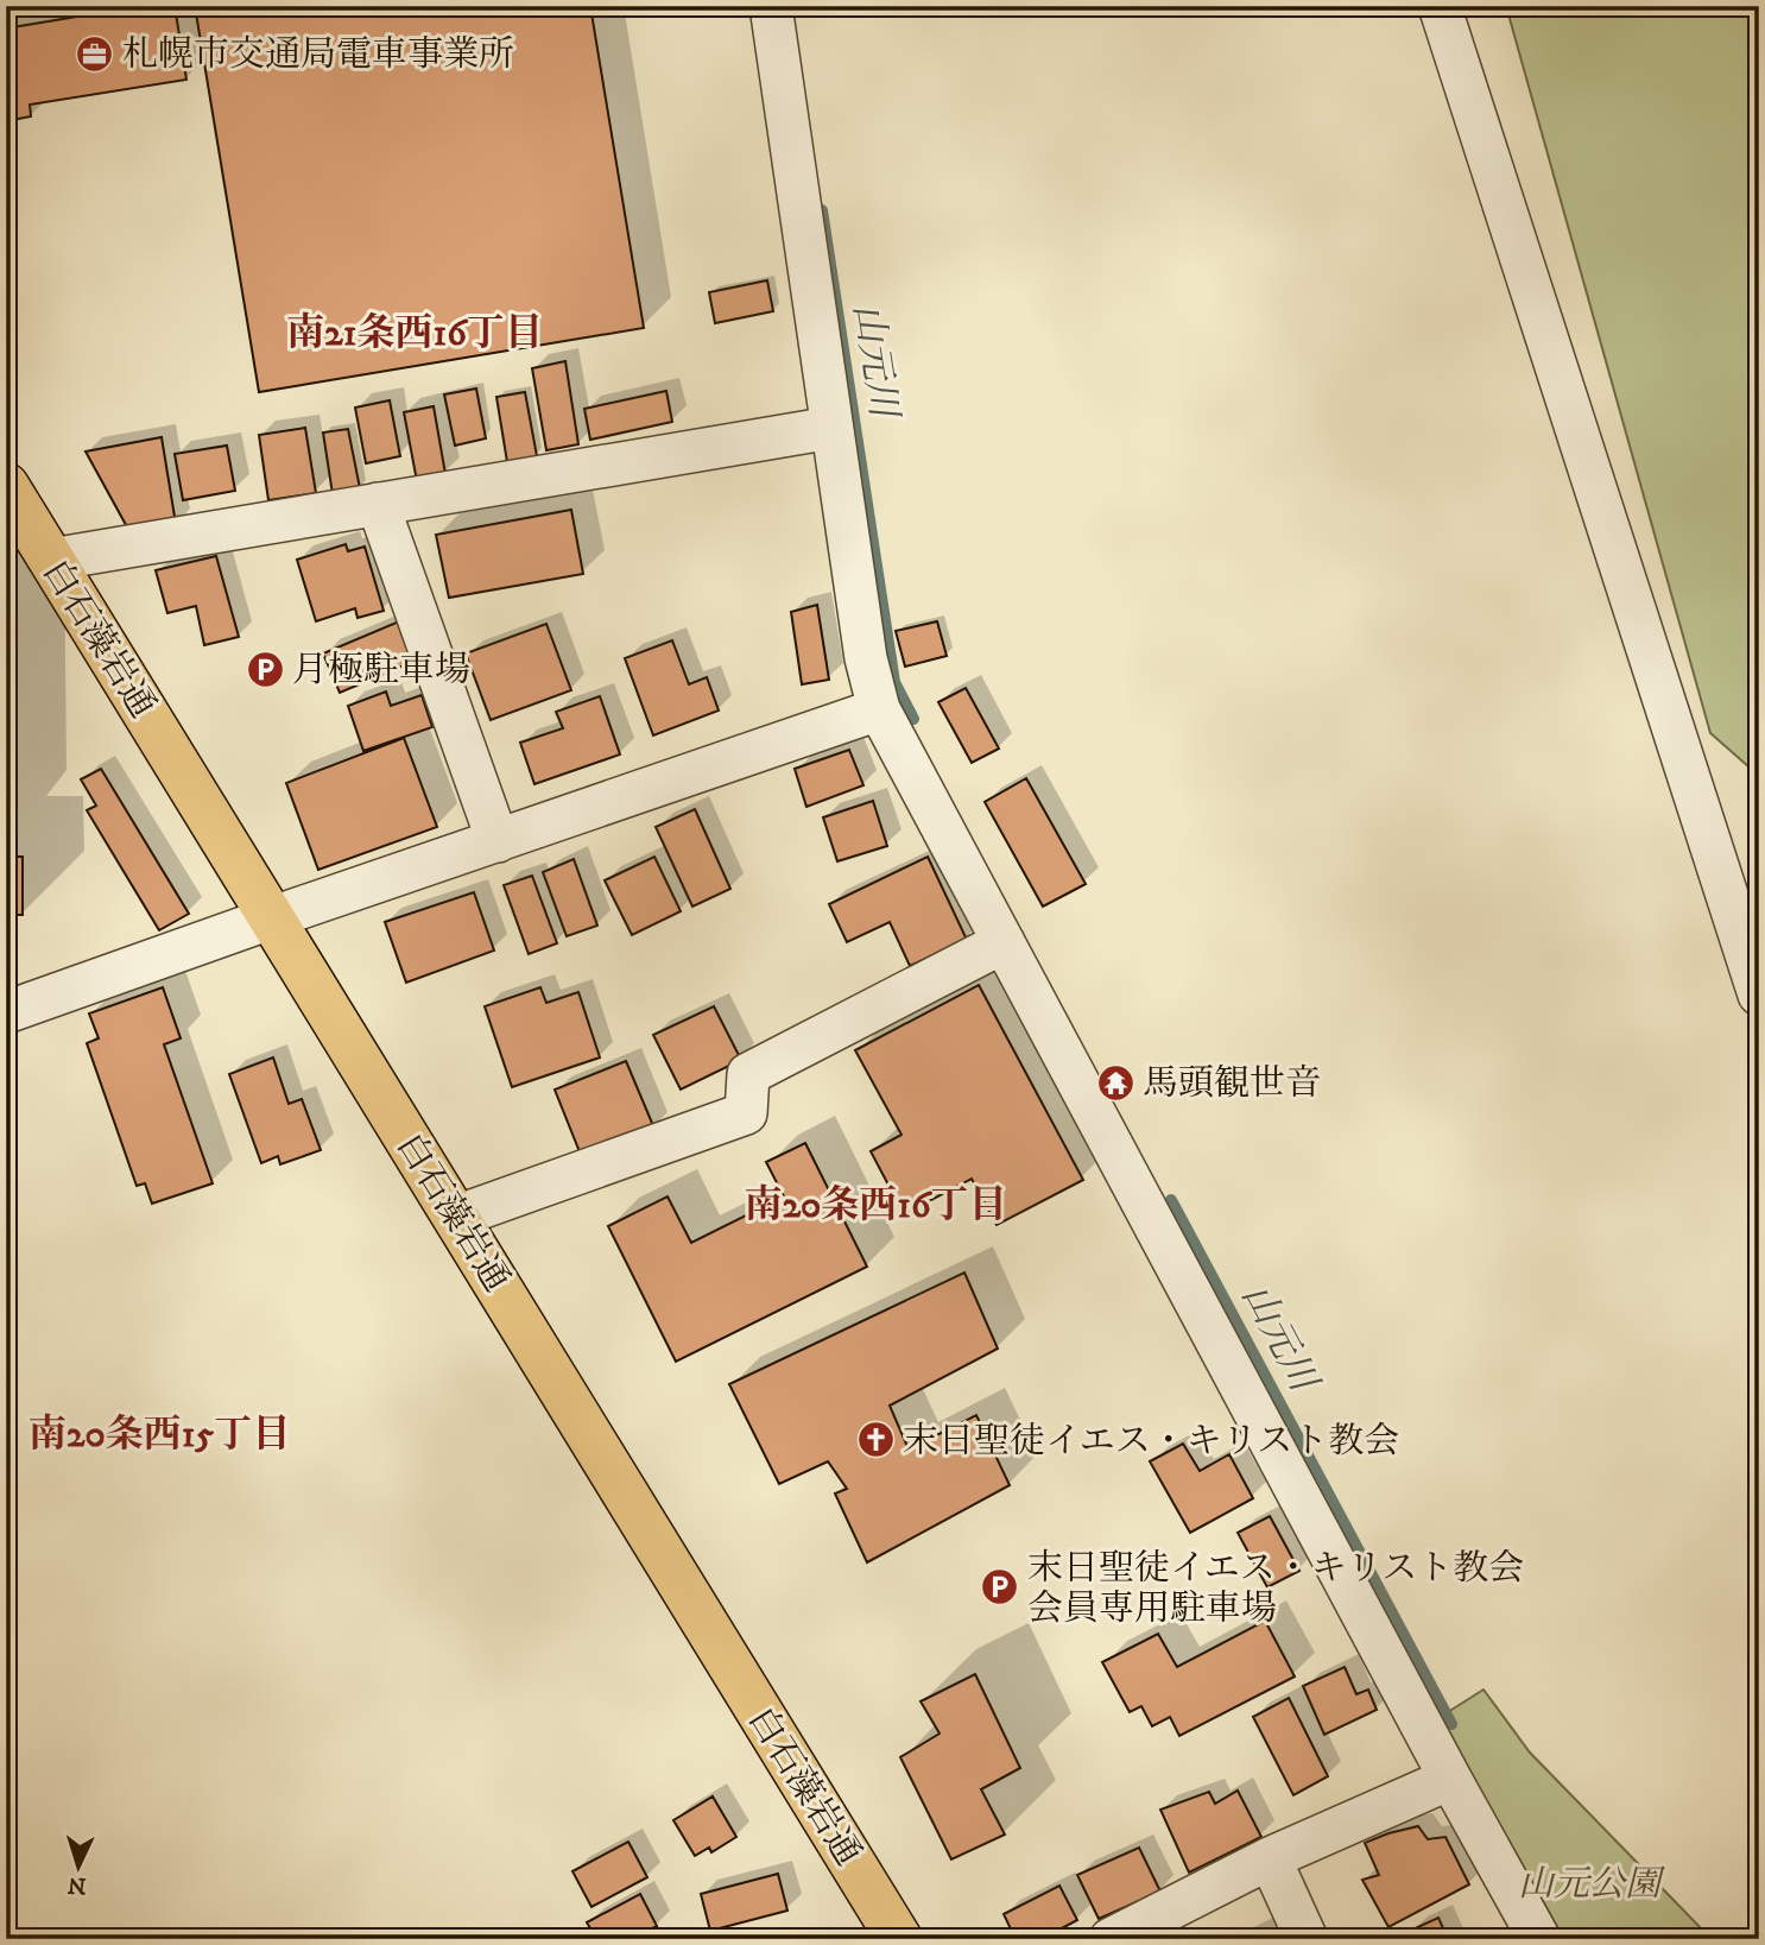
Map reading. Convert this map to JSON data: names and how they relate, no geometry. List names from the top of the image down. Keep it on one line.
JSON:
{"streets":{"main road":["白石藻岩通"]},"districts":["南21条西16丁目","南20条西16丁目","南20条西15丁目"],"water":["山元川"],"parks":["山元公園"],"places":{"office":["札幌市交通局電車事業所"],"parking":["月極駐車場","末日聖徒イエス・キリスト教会 会員専用駐車場"],"temple":["馬頭観世音"],"church":["末日聖徒イエス・キリスト教会"]},"north":"bottom"}
